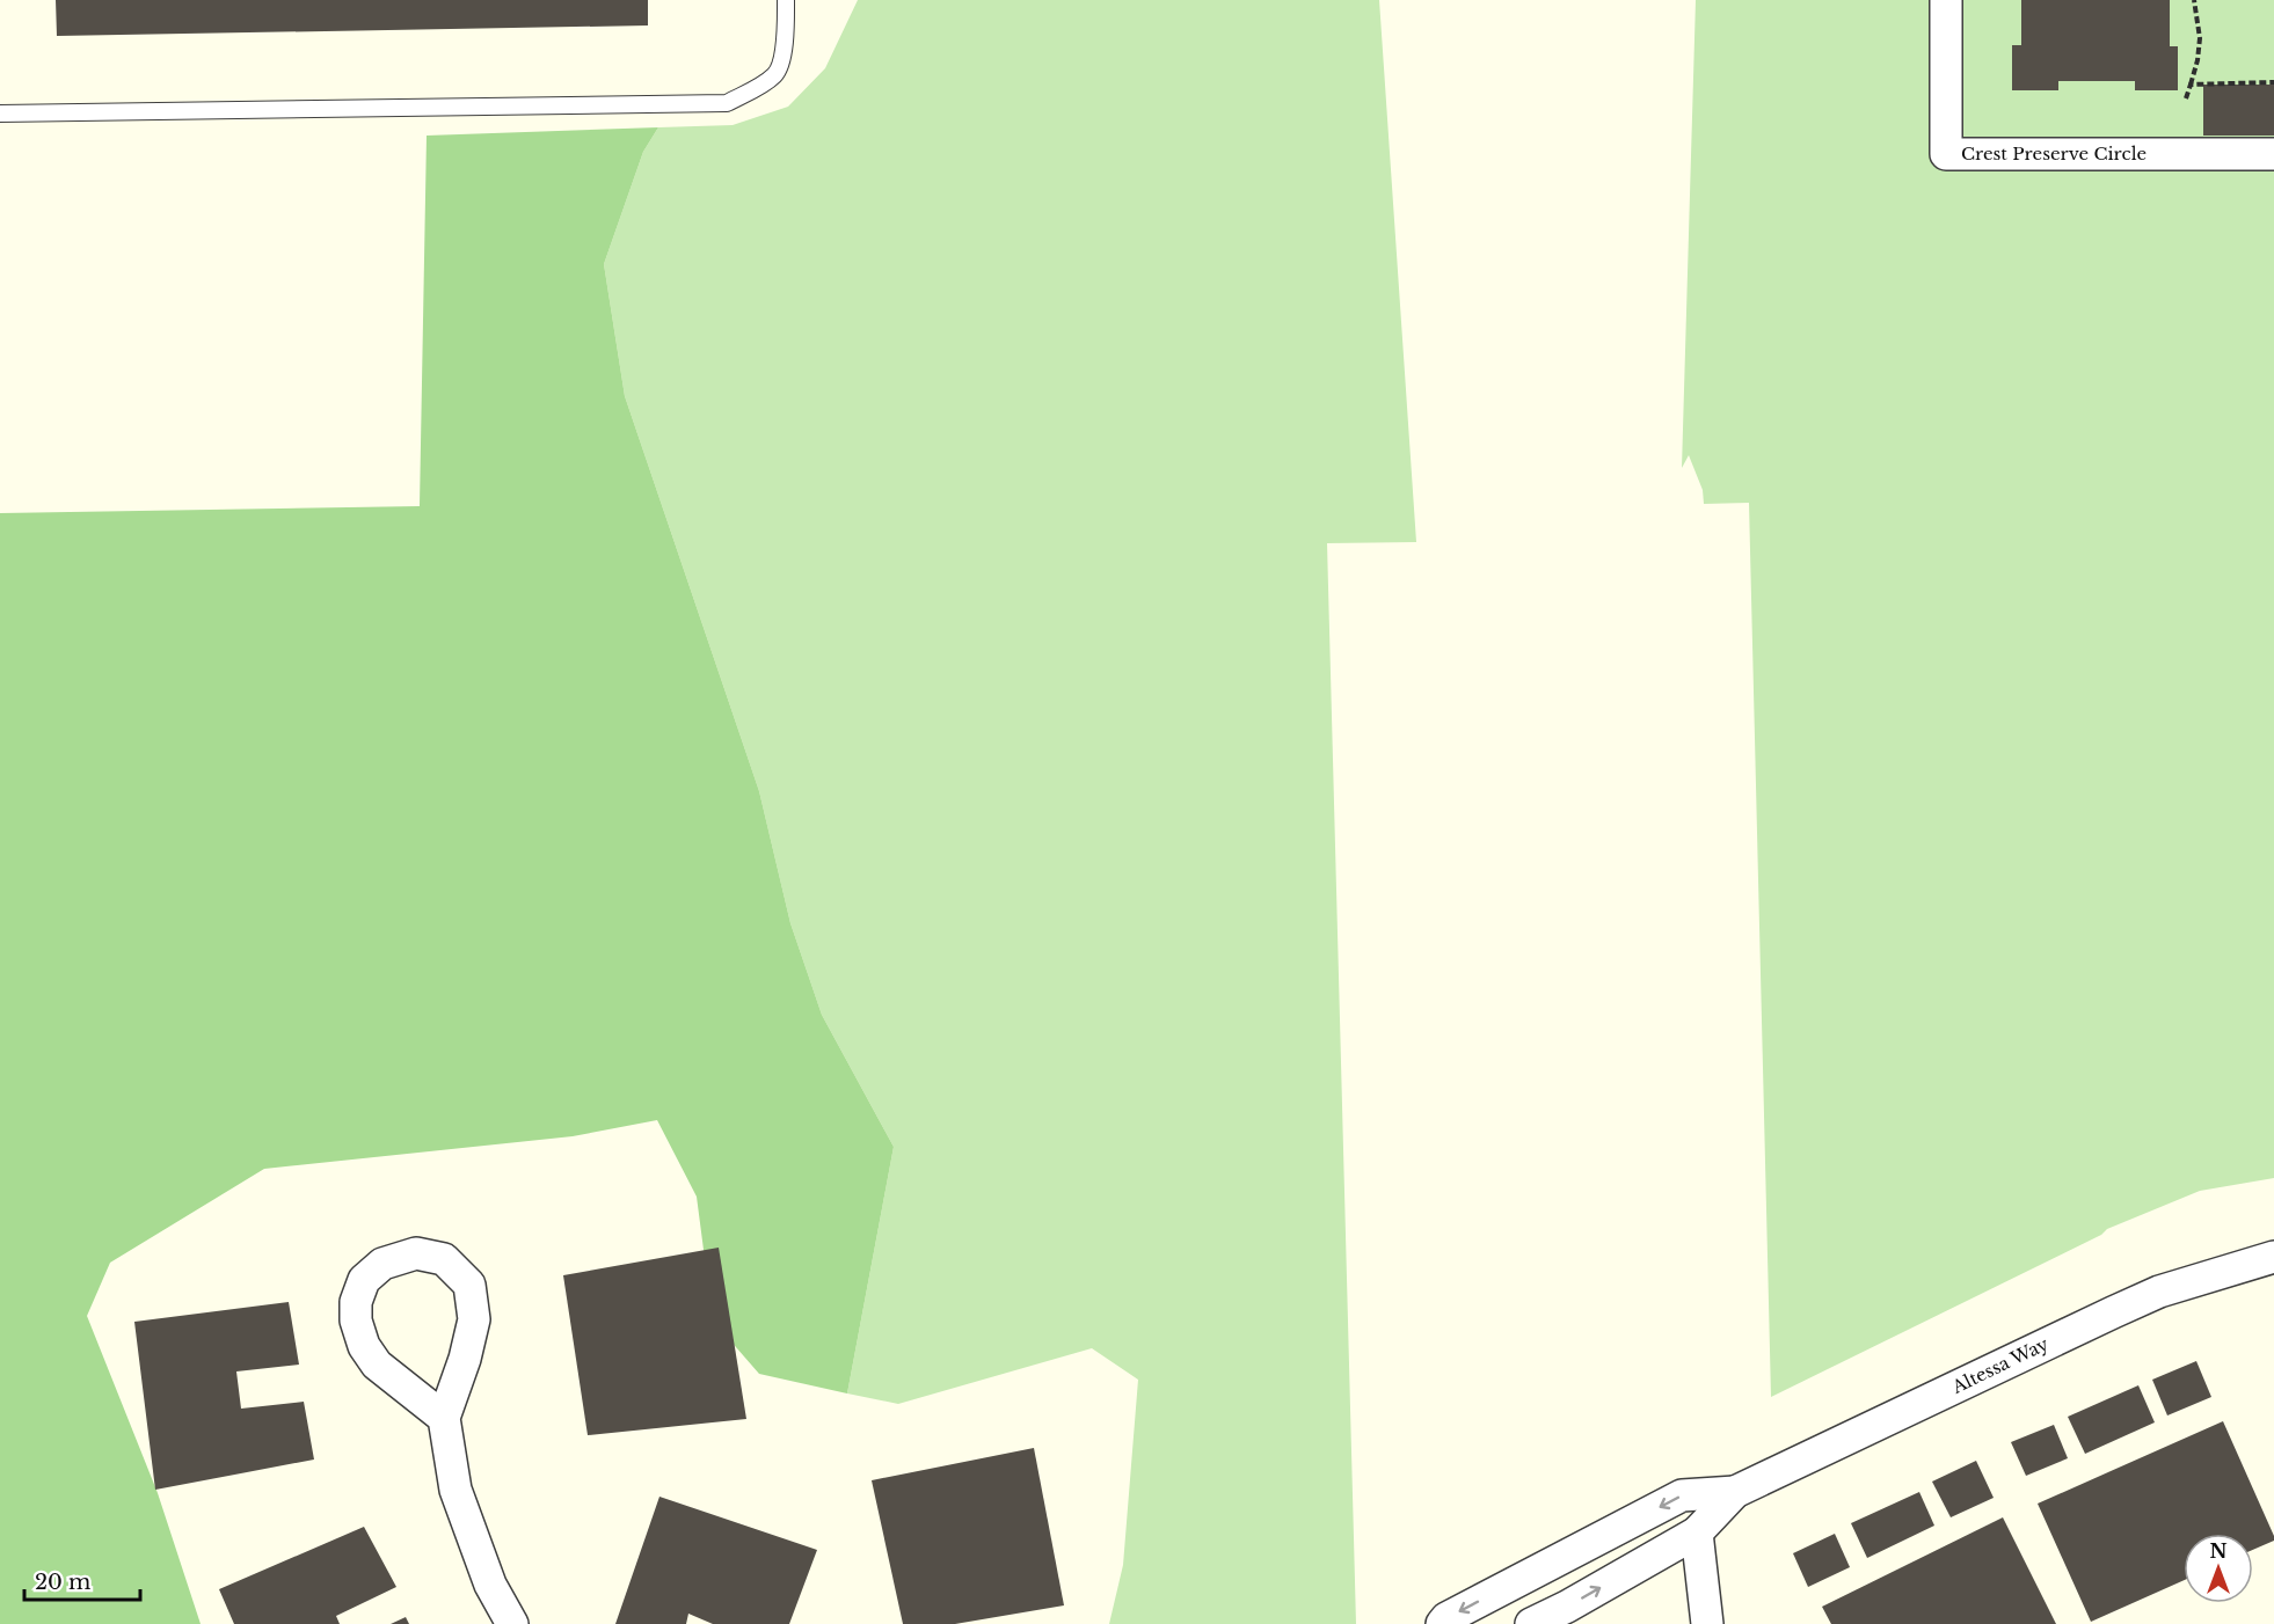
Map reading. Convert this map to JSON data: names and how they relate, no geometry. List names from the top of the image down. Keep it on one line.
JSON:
{"streets":{"street":["Crest Preserve Circle","Altessa Way"]},"scale_bar":"20 m","north":"top"}
